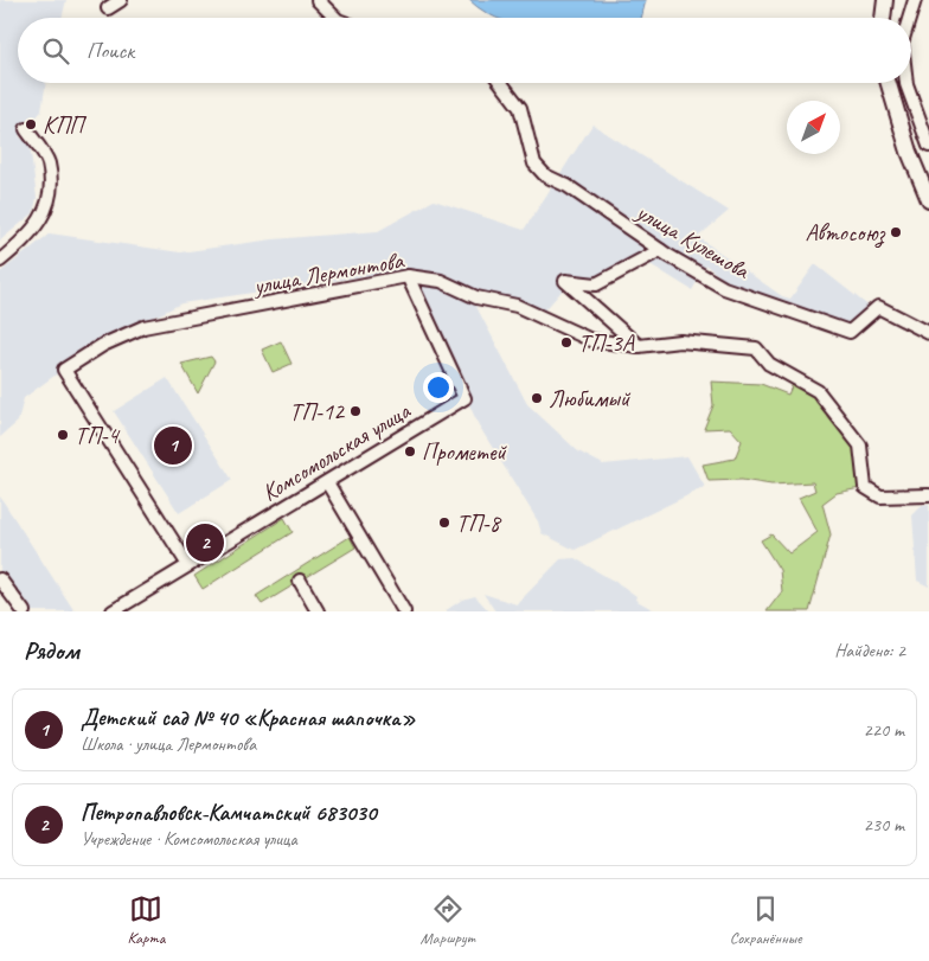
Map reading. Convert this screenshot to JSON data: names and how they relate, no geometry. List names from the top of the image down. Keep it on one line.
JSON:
{"streets":{"street":["улица Кулешова","улица Лермонтова","Комсомольская улица"]},"crossings":[["улица Лермонтова","Комсомольская улица"]],"places":["КПП","Автосоюз","ТП-3А","Любимый","ТП-12","ТП-4","Прометей","ТП-8"],"north":"top right","page":{"search":"Поиск","pins":["1","2"],"heading":["Рядом","Найдено: 2"],"list":[{"mark":"1","name":"Детский сад № 40 «Красная шапочка»","note":"Школа · улица Лермонтова","value":"220 m"},{"mark":"2","name":"Петропавловск-Камчатский 683030","note":"Учреждение · Комсомольская улица","value":"230 m"}],"nav":["Карта","Маршрут","Сохранённые"]}}
